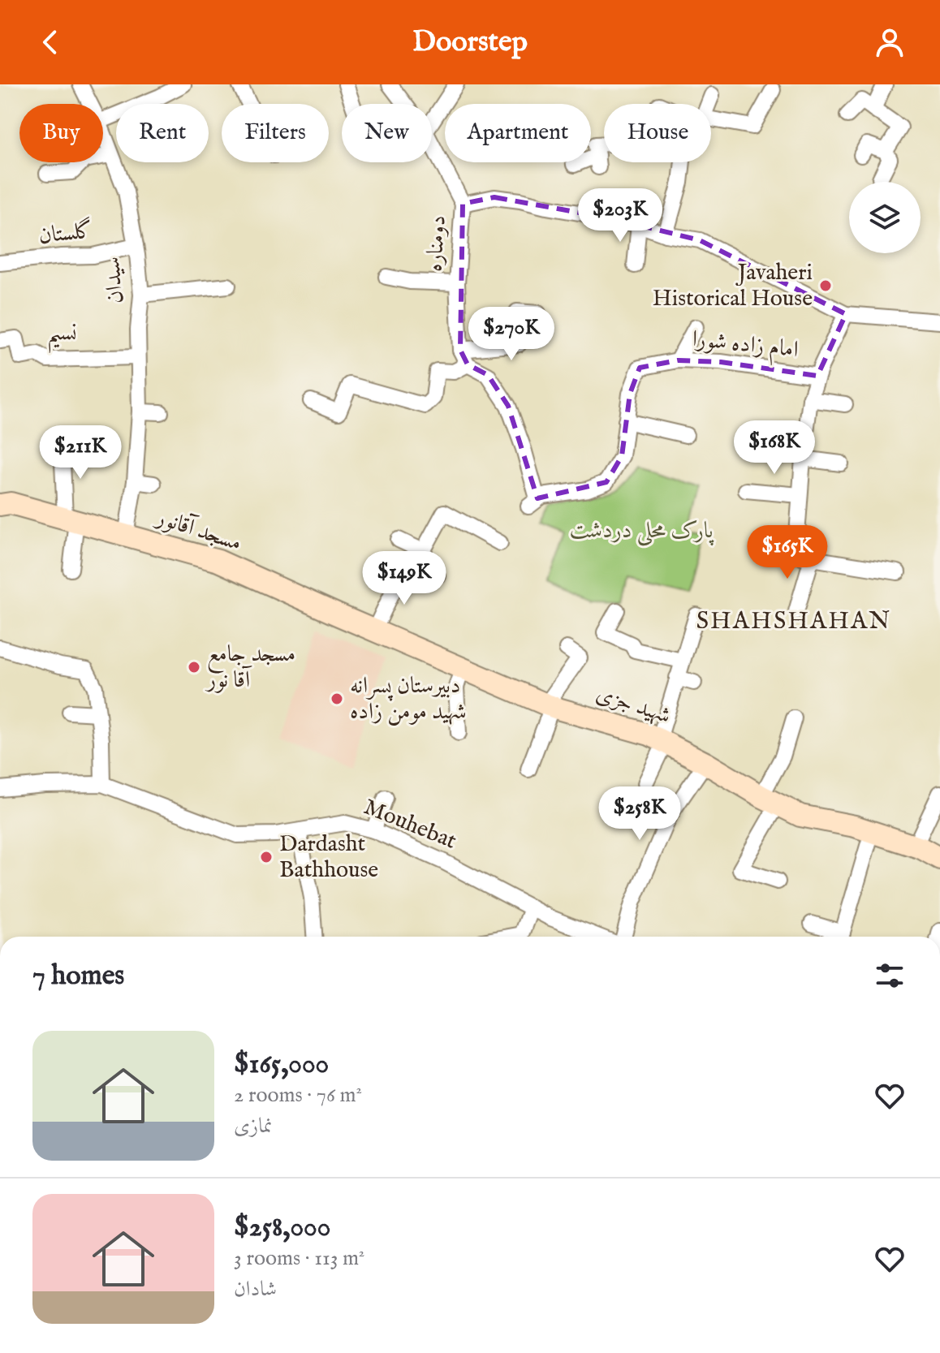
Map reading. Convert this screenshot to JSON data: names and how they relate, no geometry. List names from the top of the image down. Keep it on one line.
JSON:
{"streets":{"street":["گلستان","دومناره","سیدان","نسیم","امام زاده شورا","مسجد آقانور","شهید جزی","Mouhebat"]},"crossings":[["گلستان","سیدان"],["دومناره","امام زاده شورا"],["سیدان","نسیم"],["سیدان","مسجد آقانور"],["مسجد آقانور","شهید جزی"]],"districts":["SHAHSHAHAN"],"parks":["پارک محلی دردشت"],"places":["Javaheri Historical House","مسجد جامع آقا نور","دبیرستان پسرانه شهید مومن زاده","Dardasht Bathhouse"],"page":{"header":"Doorstep","chip":["Buy","Rent","Filters","New","Apartment","House"],"price":["$203K","$270K","$168K","$211K","$165K","$149K","$258K"],"heading":"7 homes","list":[{"name":"$165,000","note":"2 rooms · 76 m² · نمازی"},{"name":"$258,000","note":"3 rooms · 113 m² · شادان"}]}}
